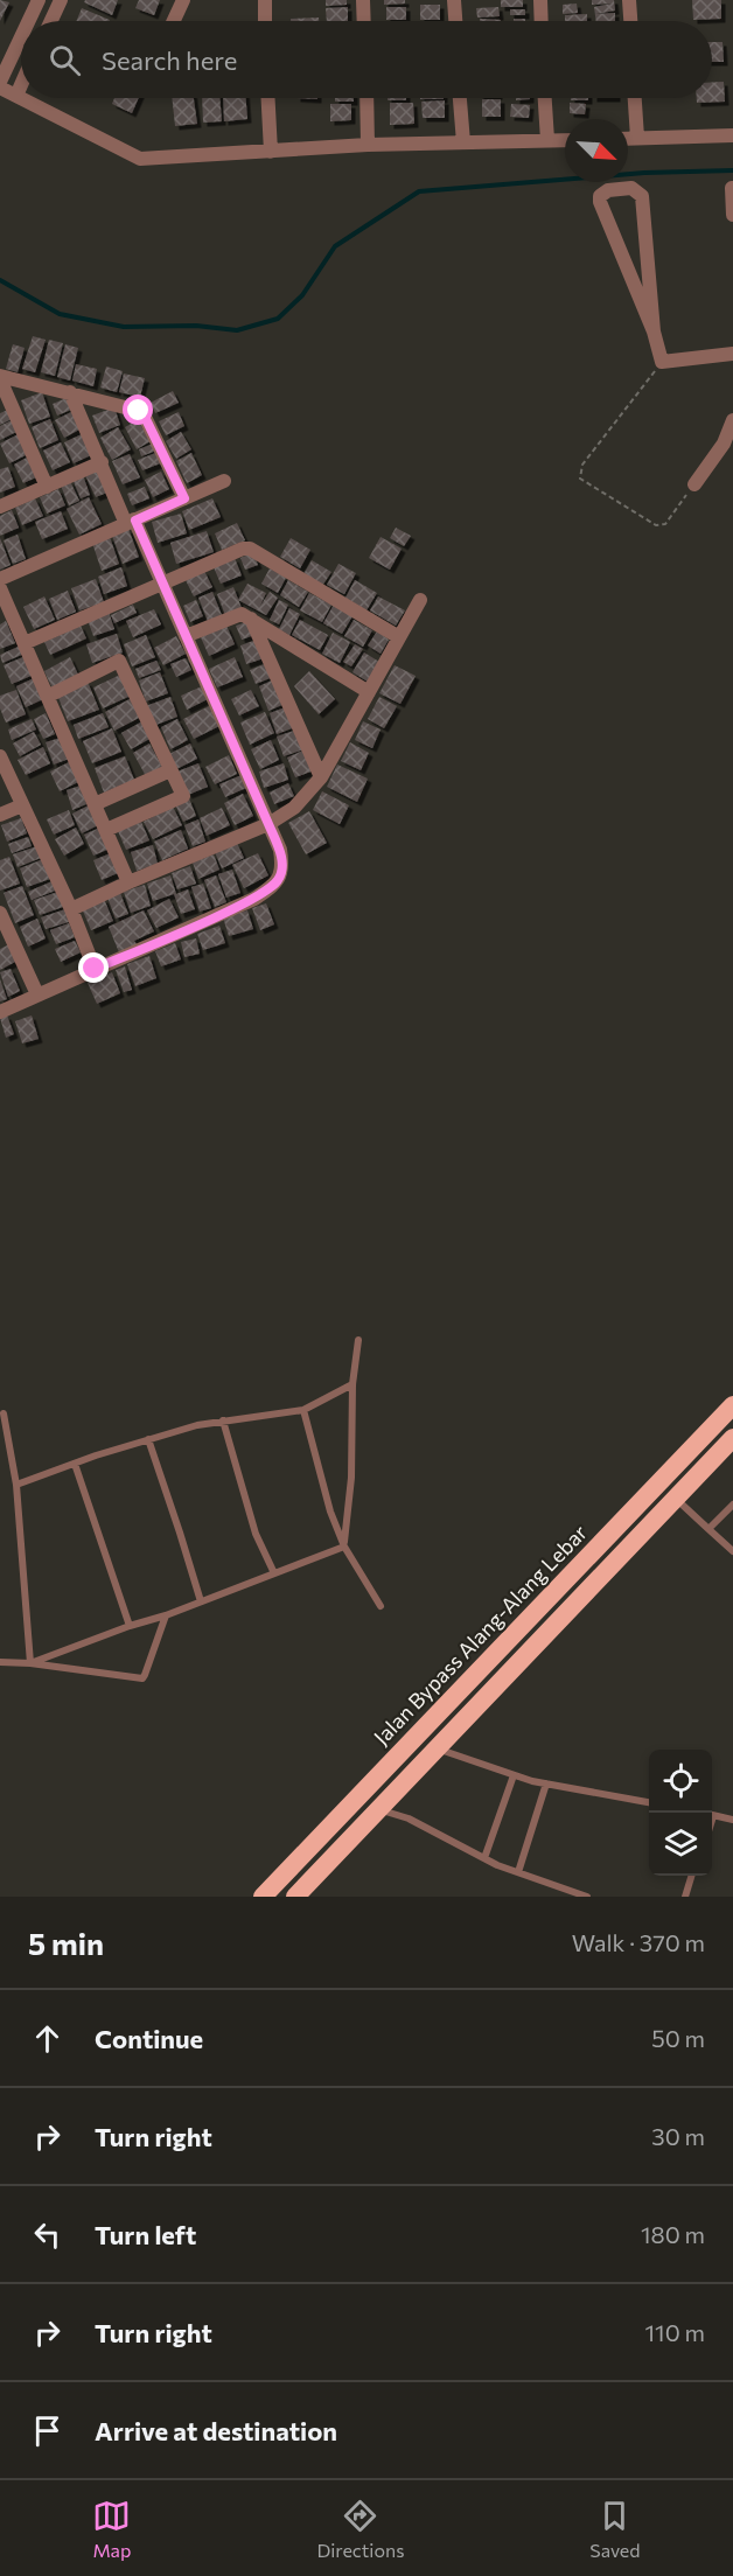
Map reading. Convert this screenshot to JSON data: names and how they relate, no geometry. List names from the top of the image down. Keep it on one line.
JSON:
{"streets":{"highway":["Jalan Bypass Alang-Alang Lebar"]},"north":"bottom right","page":{"search":"Search here","heading":["5 min","Walk · 370 m"],"list":[["Continue","50 m"],["Turn right","30 m"],["Turn left","180 m"],["Turn right","110 m"],"Arrive at destination"],"nav":["Map","Directions","Saved"]}}
